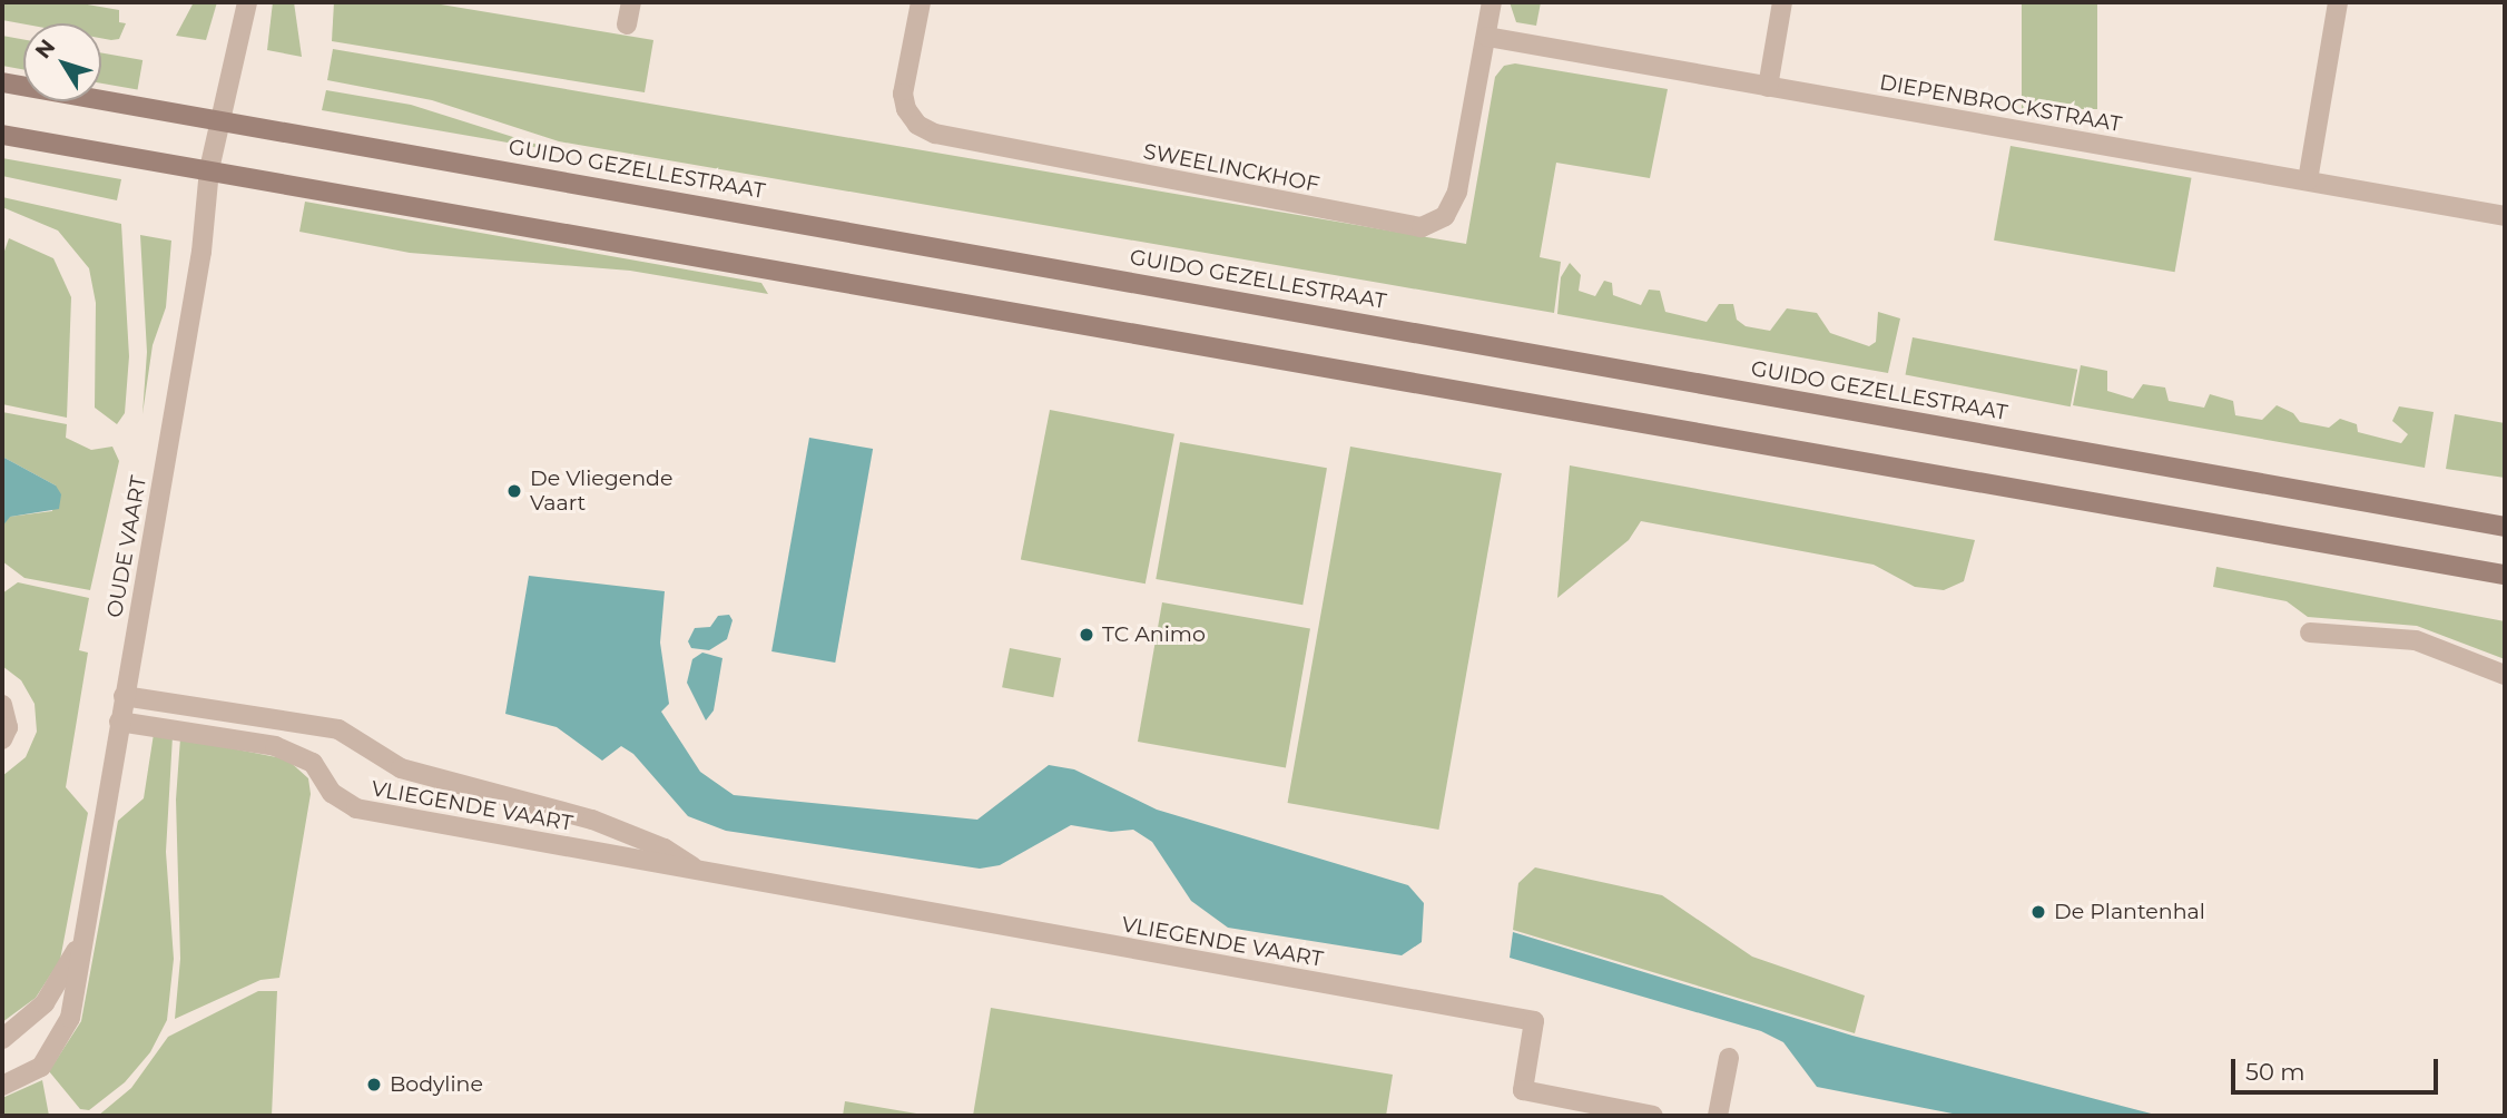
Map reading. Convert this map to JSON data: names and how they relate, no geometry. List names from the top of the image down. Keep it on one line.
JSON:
{"streets":{"main road":["GUIDO GEZELLESTRAAT"],"street":["DIEPENBROCKSTRAAT","SWEELINCKHOF","OUDE VAART","VLIEGENDE VAART"]},"crossings":[["DIEPENBROCKSTRAAT","SWEELINCKHOF"],["GUIDO GEZELLESTRAAT","OUDE VAART"],["OUDE VAART","VLIEGENDE VAART"]],"places":["De Vliegende Vaart","TC Animo","De Plantenhal","Bodyline"],"scale_bar":"50 m","north":"top left"}
